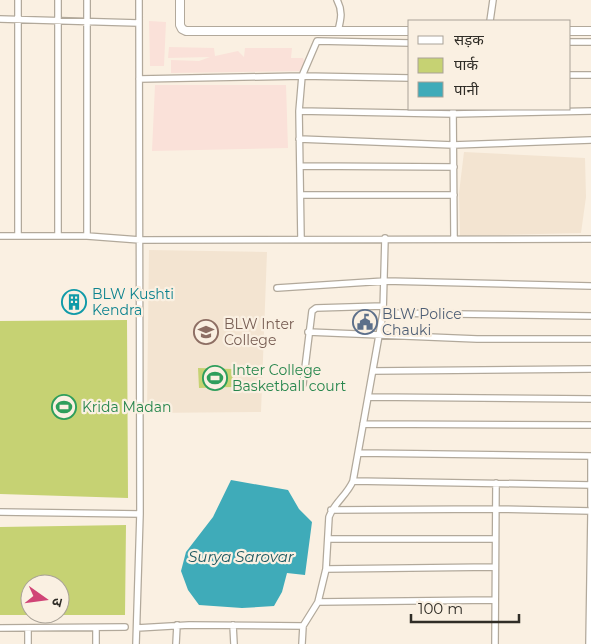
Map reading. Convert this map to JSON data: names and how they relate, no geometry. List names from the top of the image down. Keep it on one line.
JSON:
{"water":["Surya Sarovar"],"places":{"building":["BLW Kushti Kendra"],"public building":["BLW Police Chauki"],"school or university":["BLW Inter College"],"sports":["Inter College Basketball court","Krida Madan"]},"legend":["सड़क","पार्क","पानी"],"scale_bar":"100 m","north":"right"}
